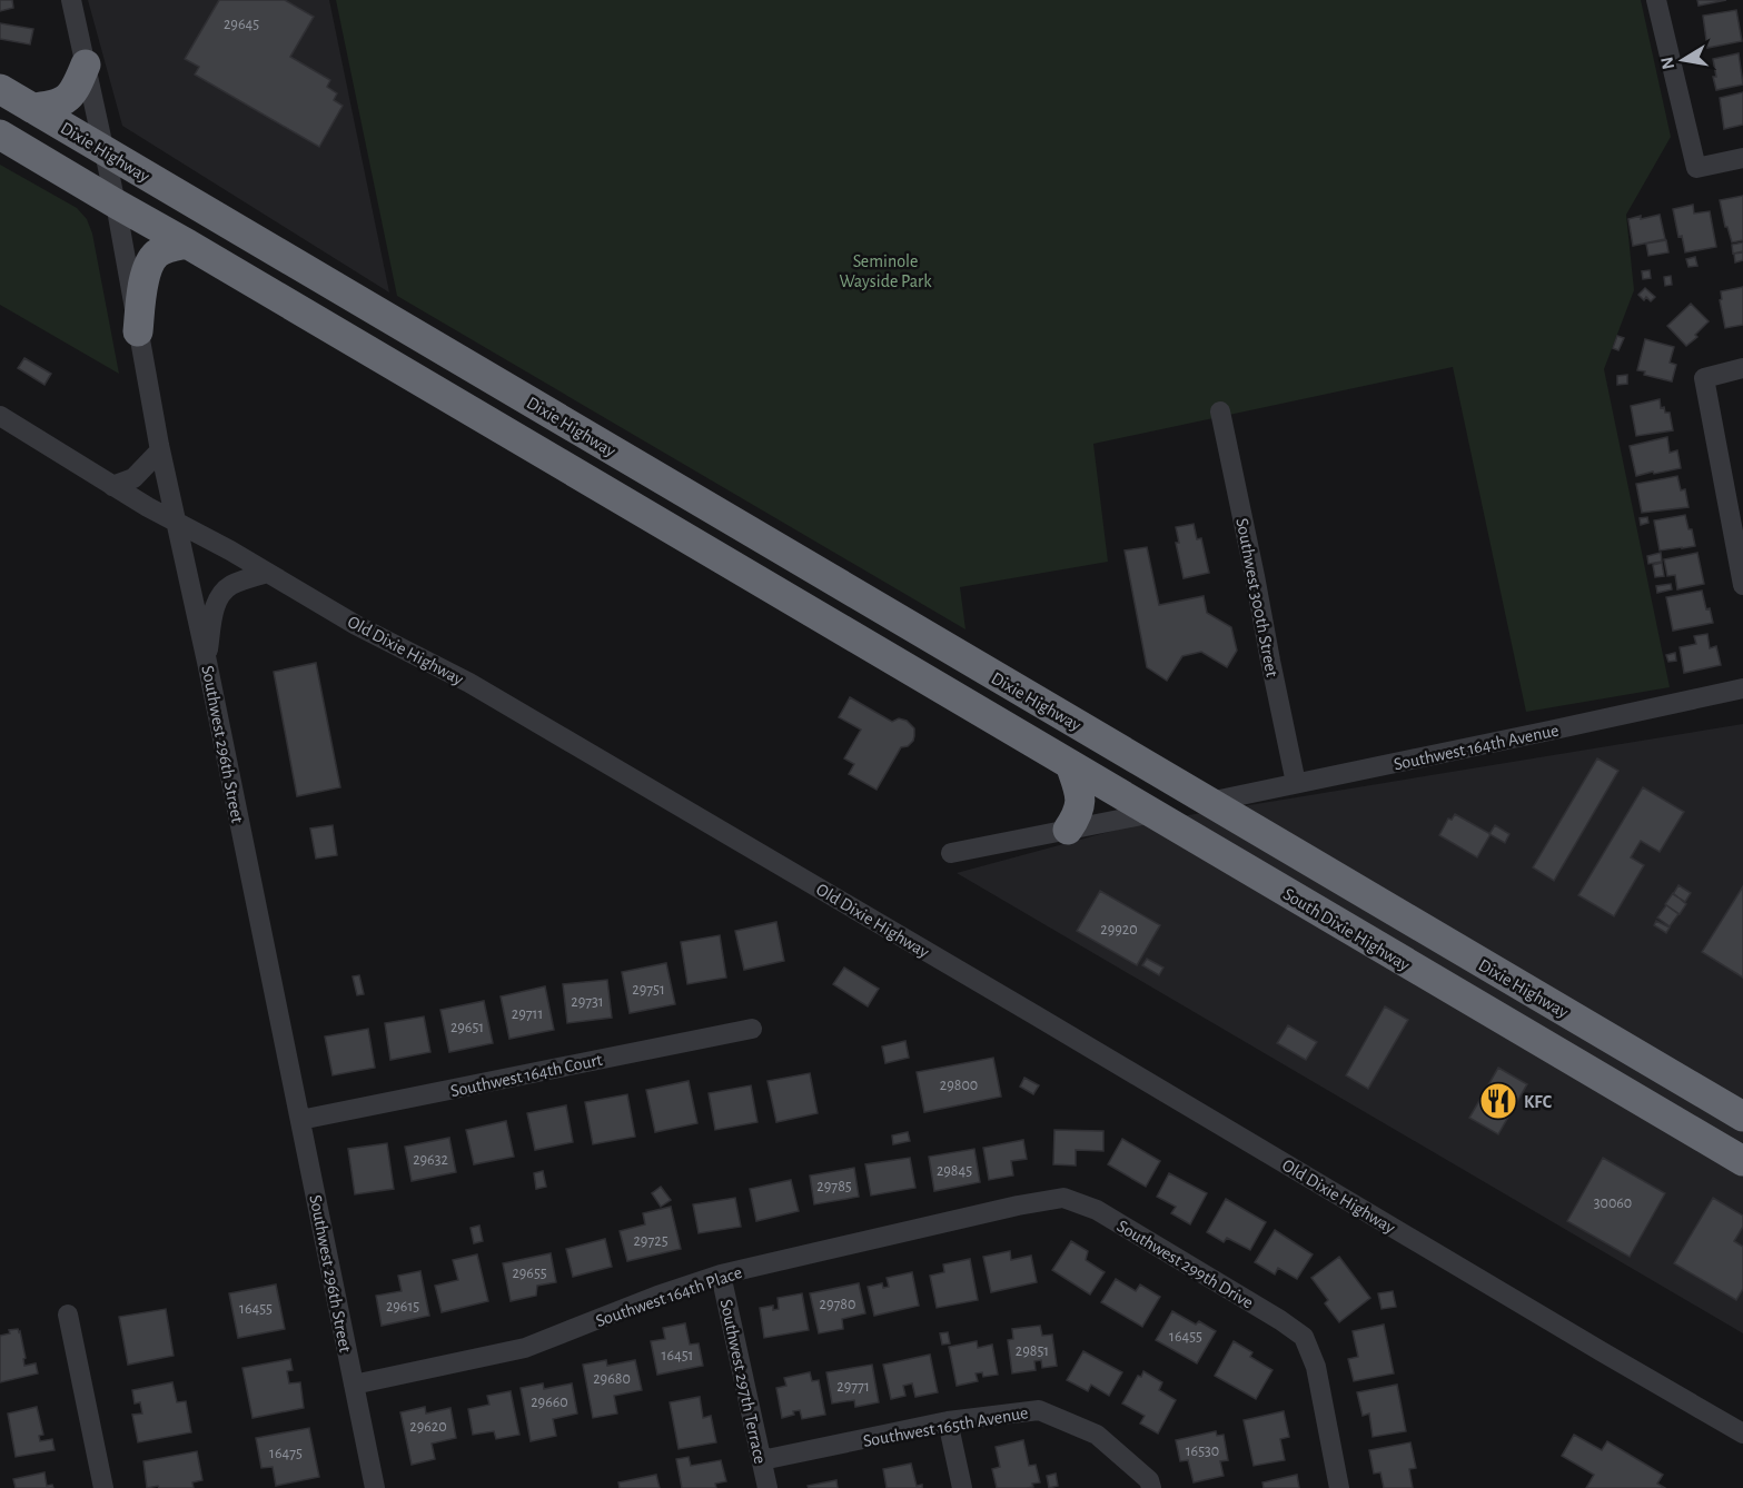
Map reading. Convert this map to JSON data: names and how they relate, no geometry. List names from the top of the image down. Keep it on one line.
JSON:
{"streets":{"highway":["Dixie Highway","South Dixie Highway"],"street":["Southwest 300th Street","Old Dixie Highway","Southwest 296th Street","Southwest 164th Avenue","Southwest 164th Court","Southwest 299th Drive","Southwest 164th Place","Southwest 297th Terrace","Southwest 165th Avenue"]},"crossings":[["Dixie Highway","Southwest 296th Street"],["Dixie Highway","South Dixie Highway"],["Southwest 300th Street","Southwest 164th Avenue"],["Old Dixie Highway","Southwest 296th Street"],["Southwest 296th Street","Southwest 164th Court"],["Southwest 296th Street","Southwest 164th Place"],["Southwest 164th Avenue","South Dixie Highway"],["Southwest 299th Drive","Southwest 164th Place"],["Southwest 164th Place","Southwest 297th Terrace"],["Southwest 297th Terrace","Southwest 165th Avenue"]],"parks":["Seminole Wayside Park"],"places":{"restaurant":["KFC"]},"house_numbers":["29645","29920","29751","29731","29711","29651","29800","29632","29845","29785","30060","29725","29655","29780","29615","16455","16455","29851","16451","29680","29771","29660","29620","16530","16475"],"north":"left"}
